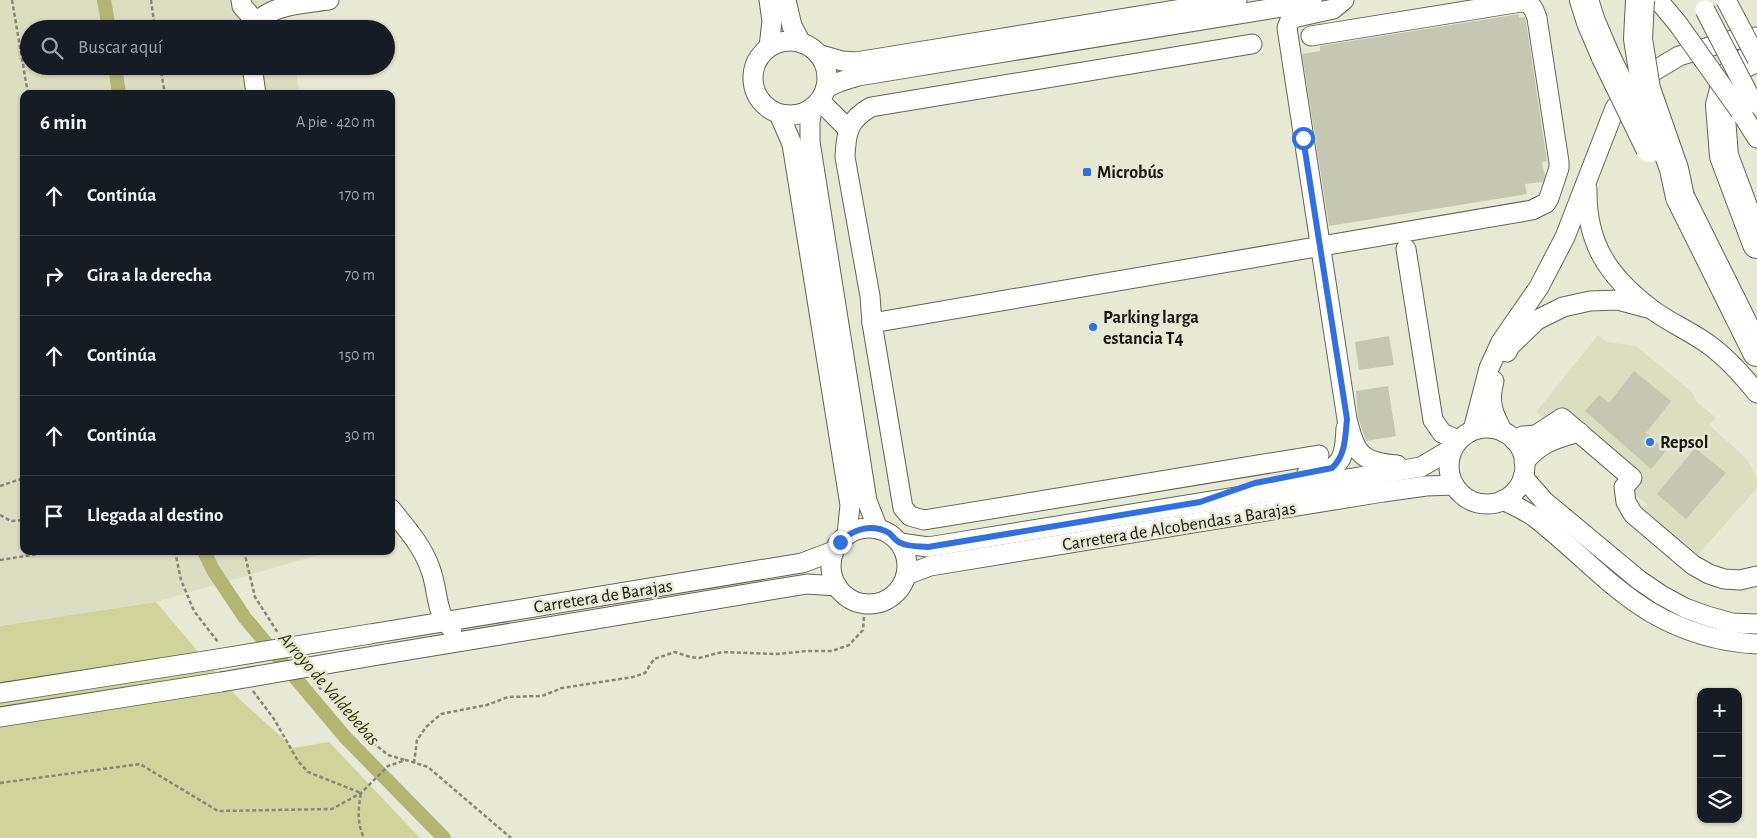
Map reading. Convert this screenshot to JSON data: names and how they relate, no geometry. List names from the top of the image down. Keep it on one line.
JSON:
{"streets":{"street":["Carretera de Alcobendas a Barajas","Carretera de Barajas"]},"crossings":[["Carretera de Alcobendas a Barajas","Carretera de Barajas"]],"water":["Arroyo de Valdebebas"],"places":{"transit":["Microbús"],"other":["Parking larga estancia T4","Repsol"]},"page":{"search":"Buscar aquí","heading":["6 min","A pie · 420 m"],"list":[["Continúa","170 m"],["Gira a la derecha","70 m"],["Continúa","150 m"],["Continúa","30 m"],"Llegada al destino"],"map_buttons":["+","−"]}}
